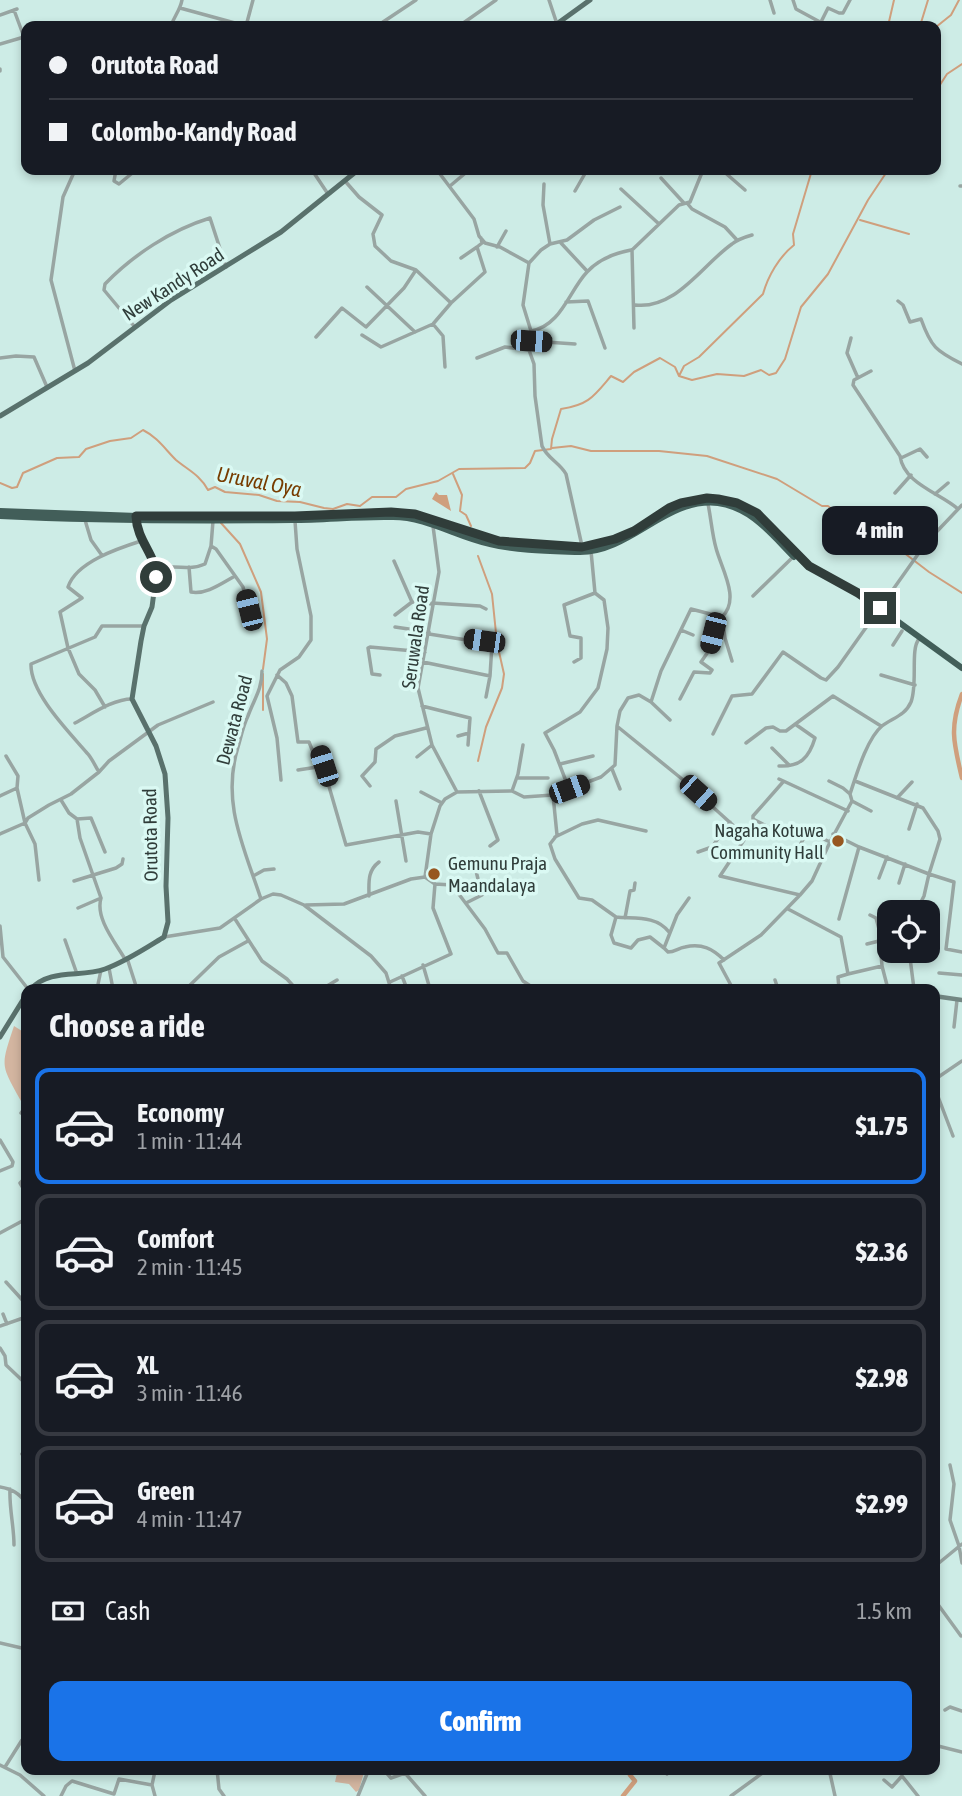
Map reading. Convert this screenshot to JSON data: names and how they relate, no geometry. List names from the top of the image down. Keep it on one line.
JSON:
{"streets":{"main road":["New Kandy Road","Orutota Road"],"street":["Seruwala Road","Dewata Road"]},"water":["Uruval Oya"],"places":["Nagaha Kotuwa Community Hall","Gemunu Praja Maandalaya"],"page":{"banner":["Orutota Road","Colombo-Kandy Road"],"bubble":"4 min","heading":"Choose a ride","list":[{"name":"Economy","note":"1 min · 11:44","value":"$1.75"},{"name":"Comfort","note":"2 min · 11:45","value":"$2.36"},{"name":"XL","note":"3 min · 11:46","value":"$2.98"},{"name":"Green","note":"4 min · 11:47","value":"$2.99"}],"pay":["Cash","1.5 km"],"buttons":"Confirm"}}
